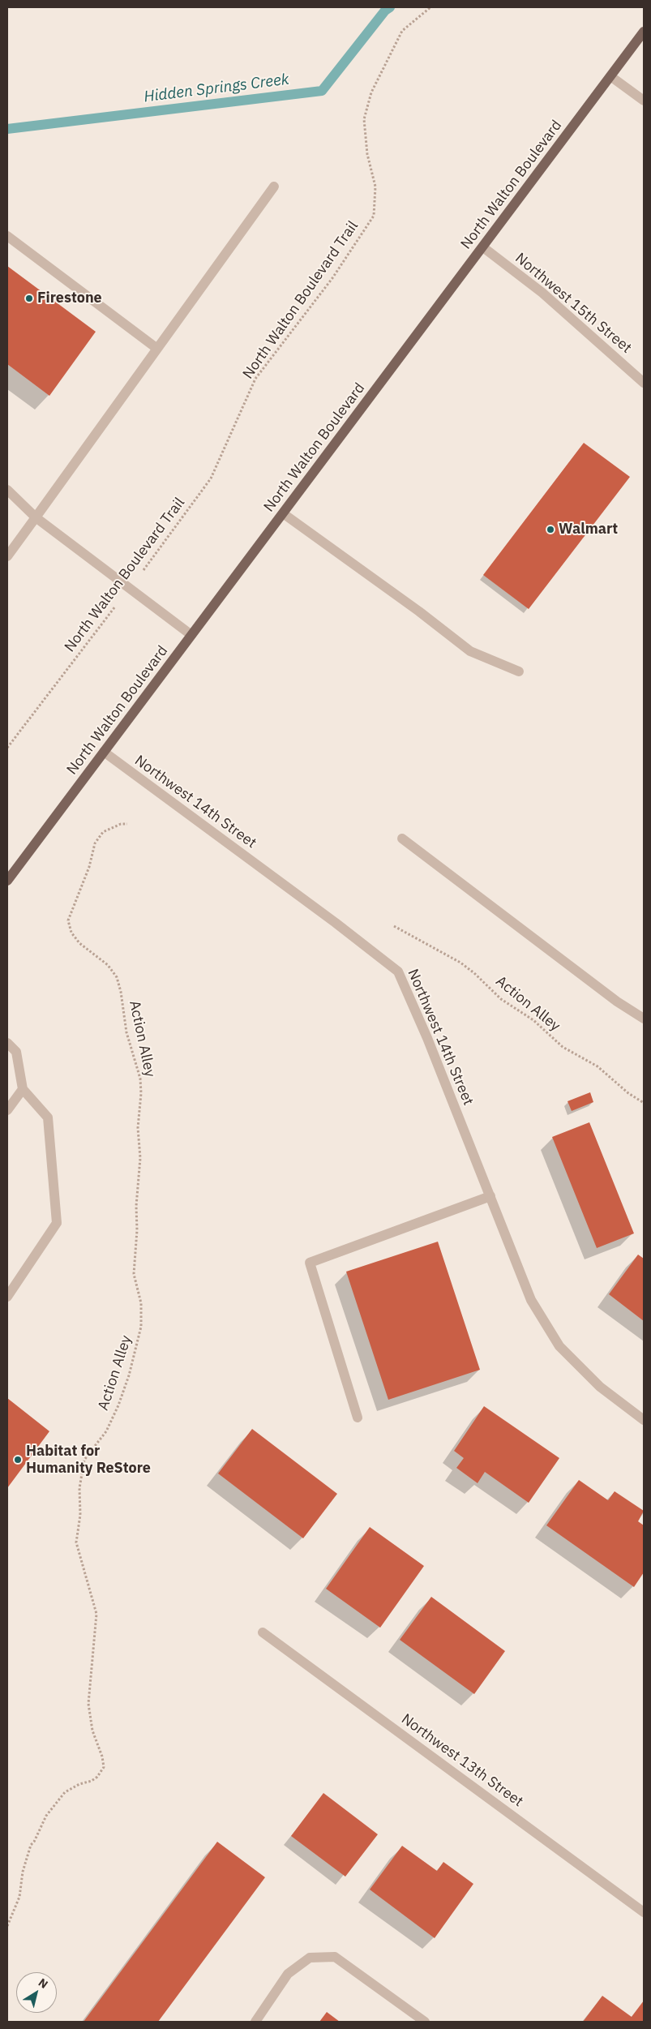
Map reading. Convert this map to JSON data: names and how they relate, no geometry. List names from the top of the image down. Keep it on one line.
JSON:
{"streets":{"main road":["North Walton Boulevard"],"street":["Northwest 15th Street","Northwest 14th Street","Northwest 13th Street"],"path":["North Walton Boulevard Trail","Action Alley"]},"crossings":[["North Walton Boulevard","Northwest 15th Street"],["North Walton Boulevard","Northwest 14th Street"]],"water":["Hidden Springs Creek"],"places":["Firestone","Walmart","Habitat for Humanity ReStore"],"north":"top right"}
